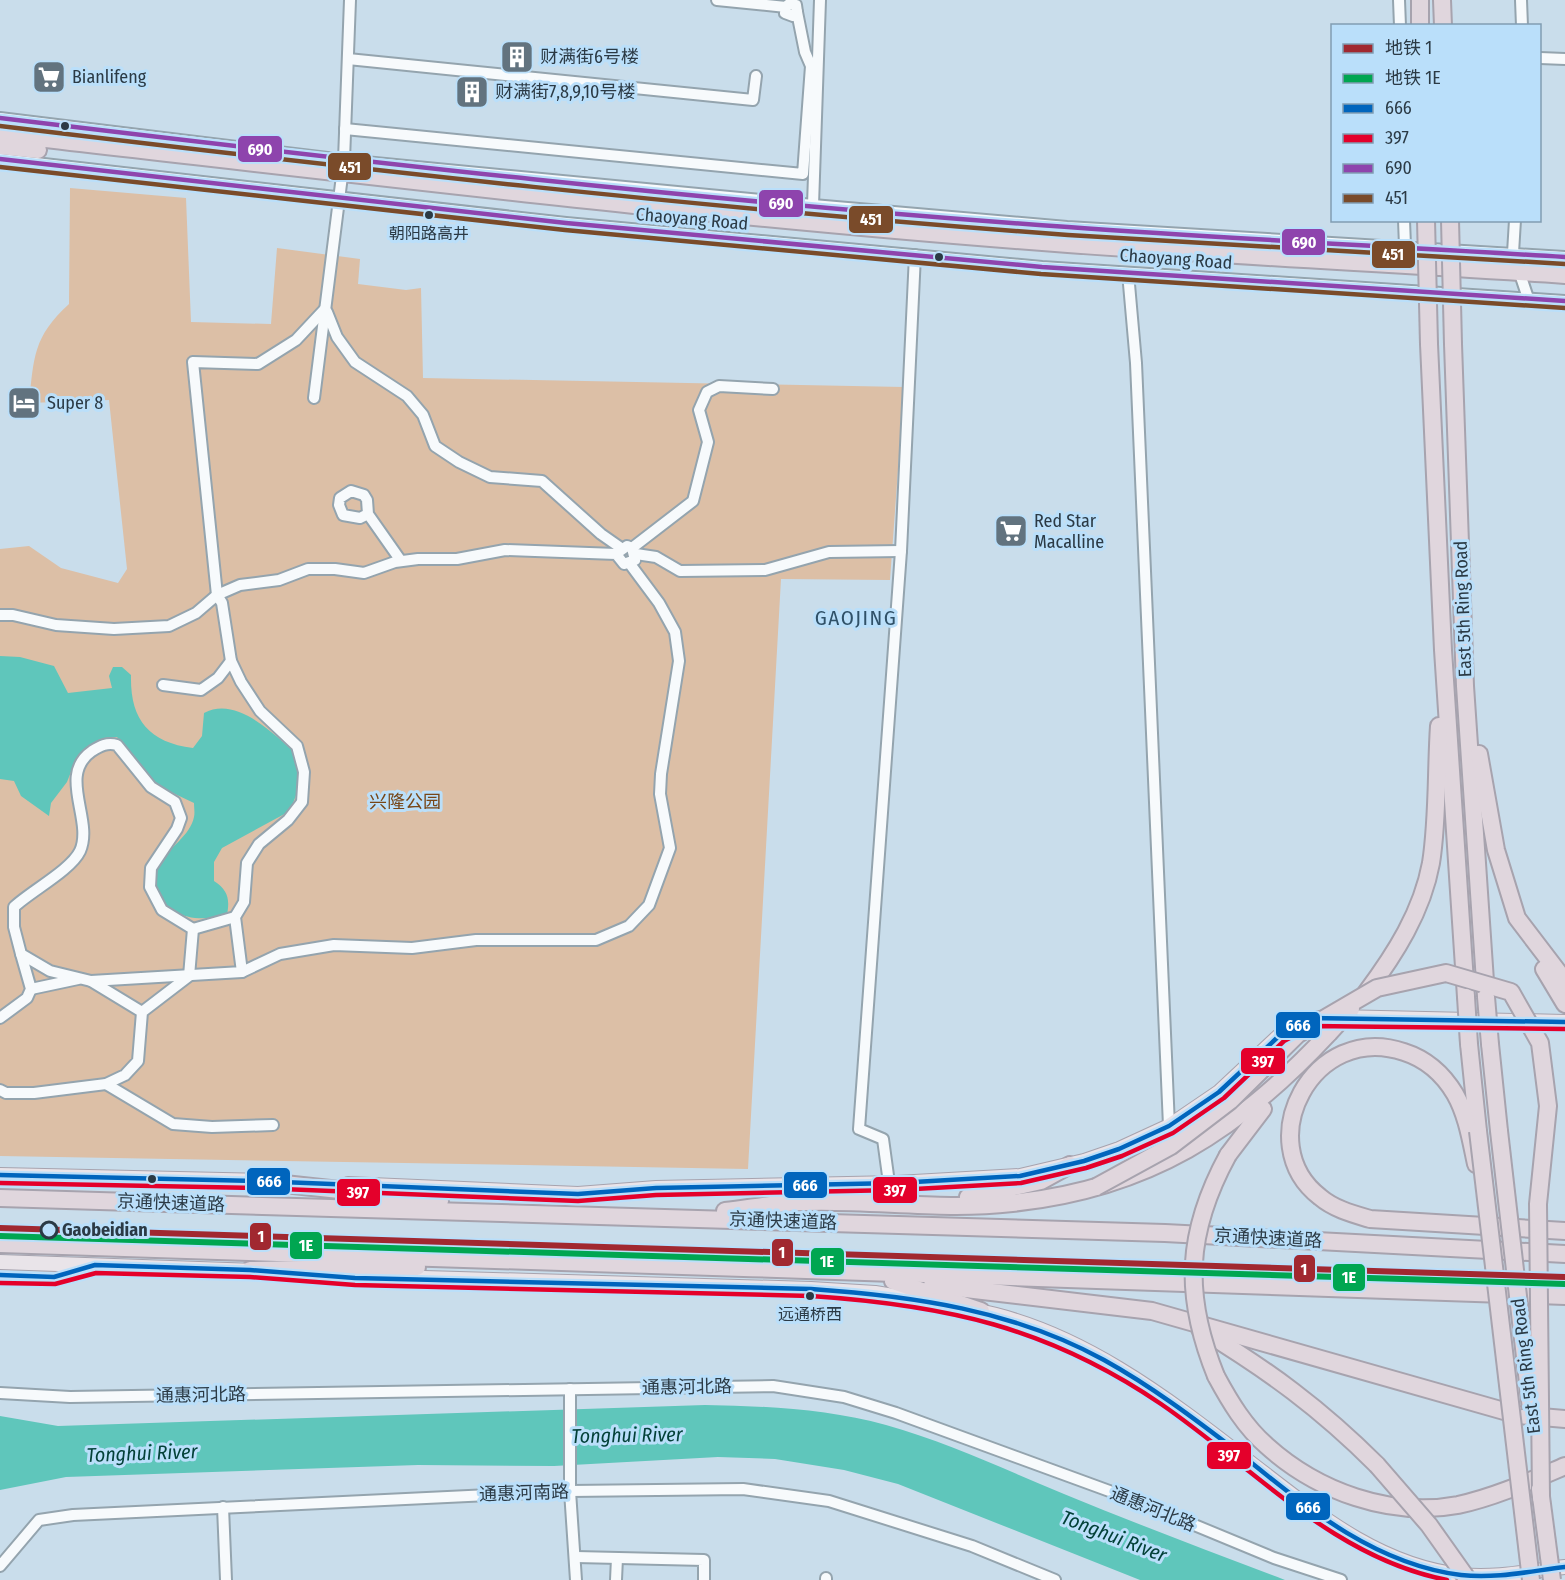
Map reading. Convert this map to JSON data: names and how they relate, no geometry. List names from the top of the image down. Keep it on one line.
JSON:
{"streets":{"highway":["Chaoyang Road","East 5th Ring Road","京通快速道路"],"street":["通惠河北路","通惠河南路"]},"districts":["GAOJING"],"water":["Tonghui River"],"parks":["兴隆公园"],"places":{"building":["财满街6号楼","财满街7,8,9,10号楼"],"supermarket":["Bianlifeng","Red Star Macalline"],"other":["朝阳路高井","Gaobeidian","远通桥西"],"hotel":["Super 8"]},"lines":["transit line 690","transit line 451","transit line 666","transit line 397","metro line 1","metro line 1E"],"legend":["地铁 1","地铁 1E","666","397","690","451"]}
